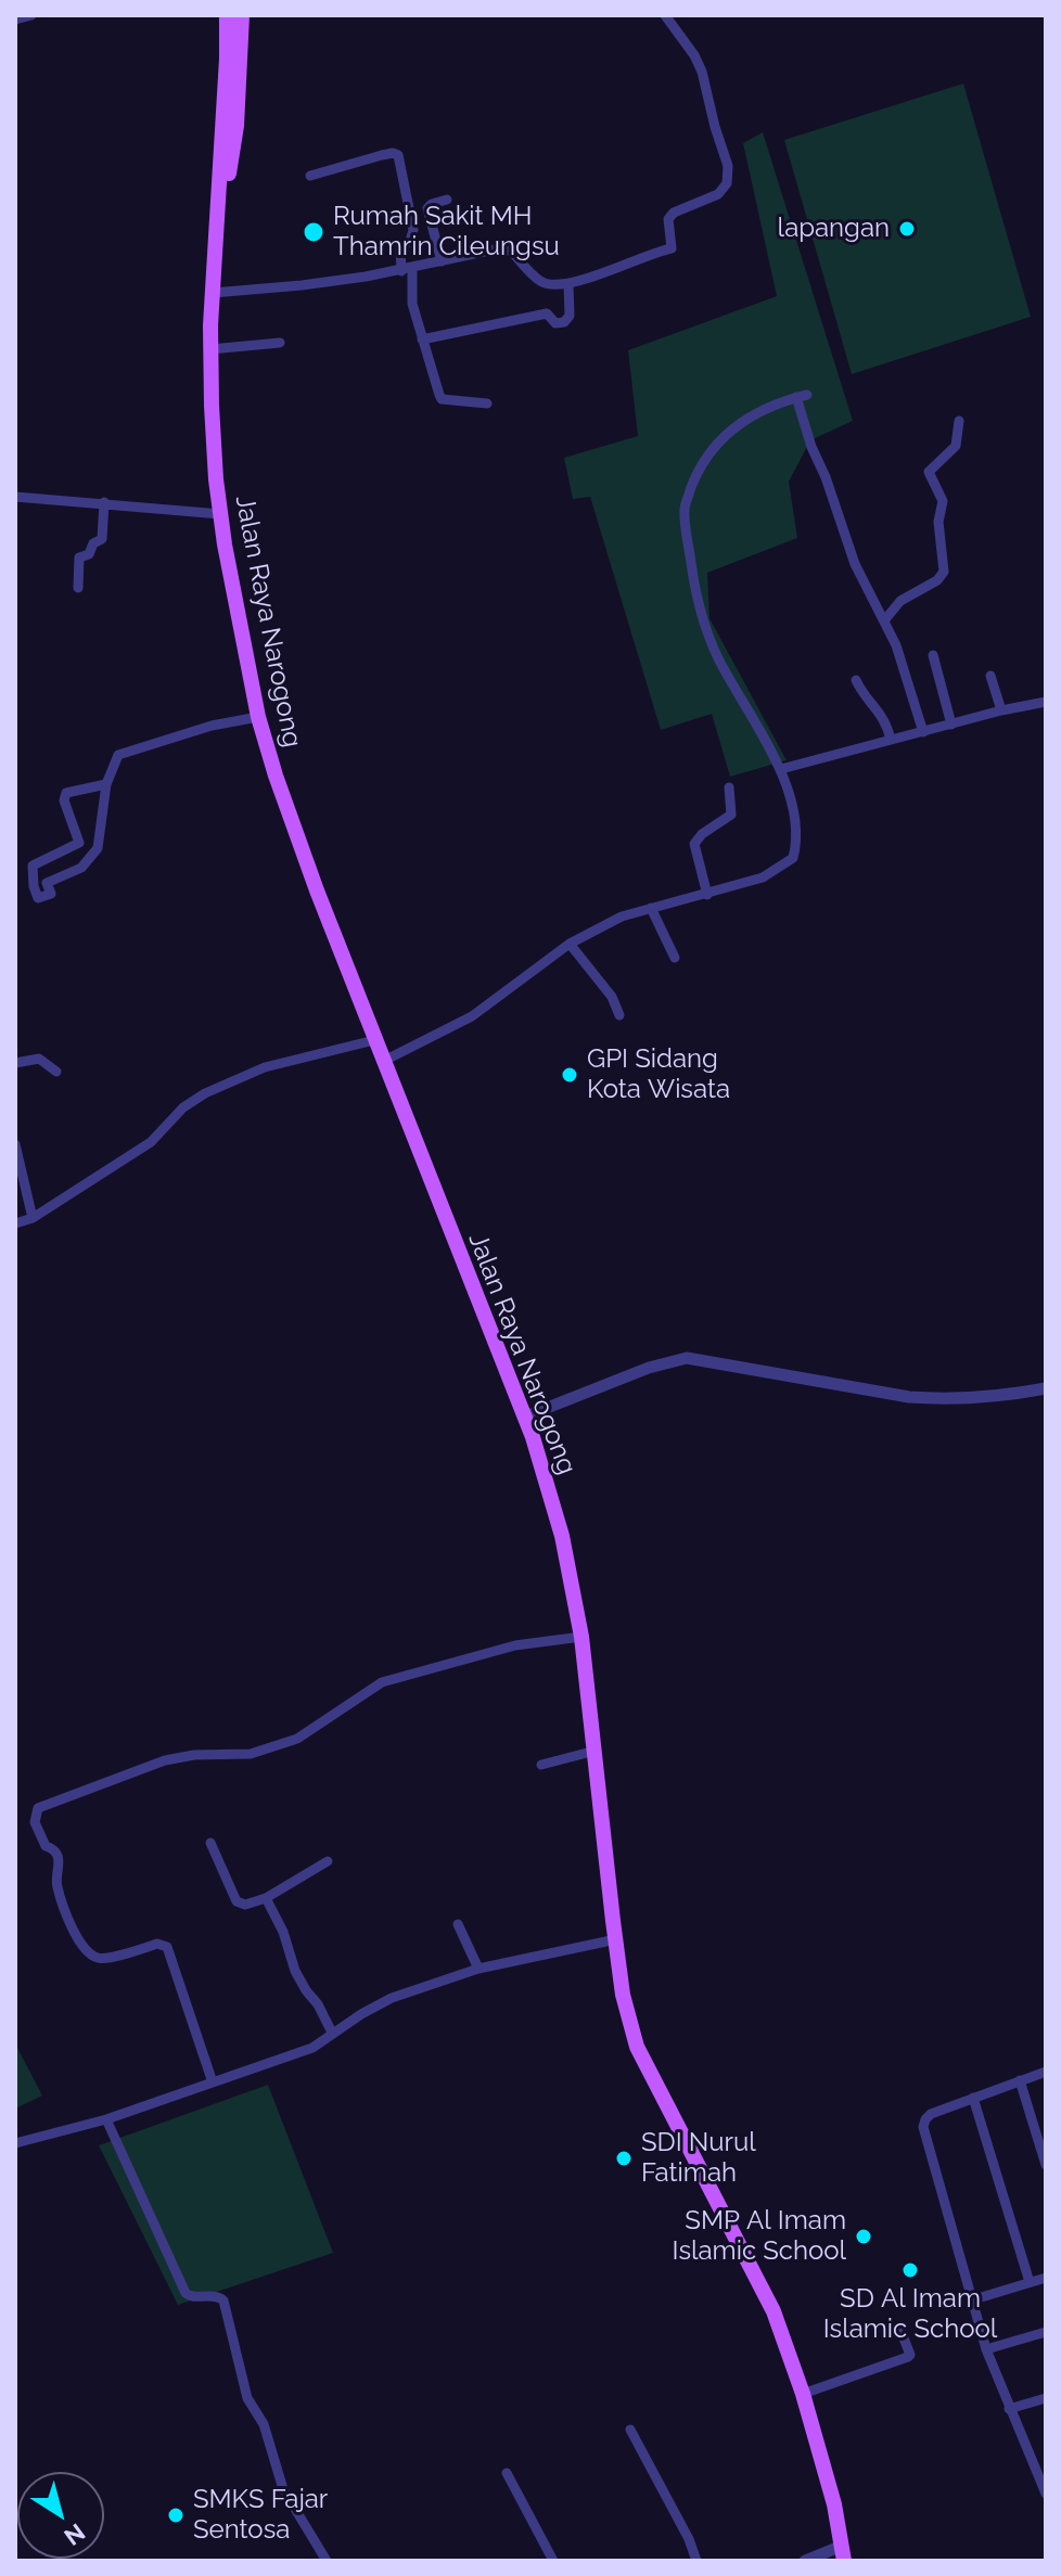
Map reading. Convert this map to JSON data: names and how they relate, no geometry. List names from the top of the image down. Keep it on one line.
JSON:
{"streets":{"main road":["Jalan Raya Narogong"]},"places":["lapangan","Rumah Sakit MH Thamrin Cileungsu","GPI Sidang Kota Wisata","SDI Nurul Fatimah","SMP Al Imam Islamic School","SD Al Imam Islamic School","SMKS Fajar Sentosa"],"north":"bottom right"}
